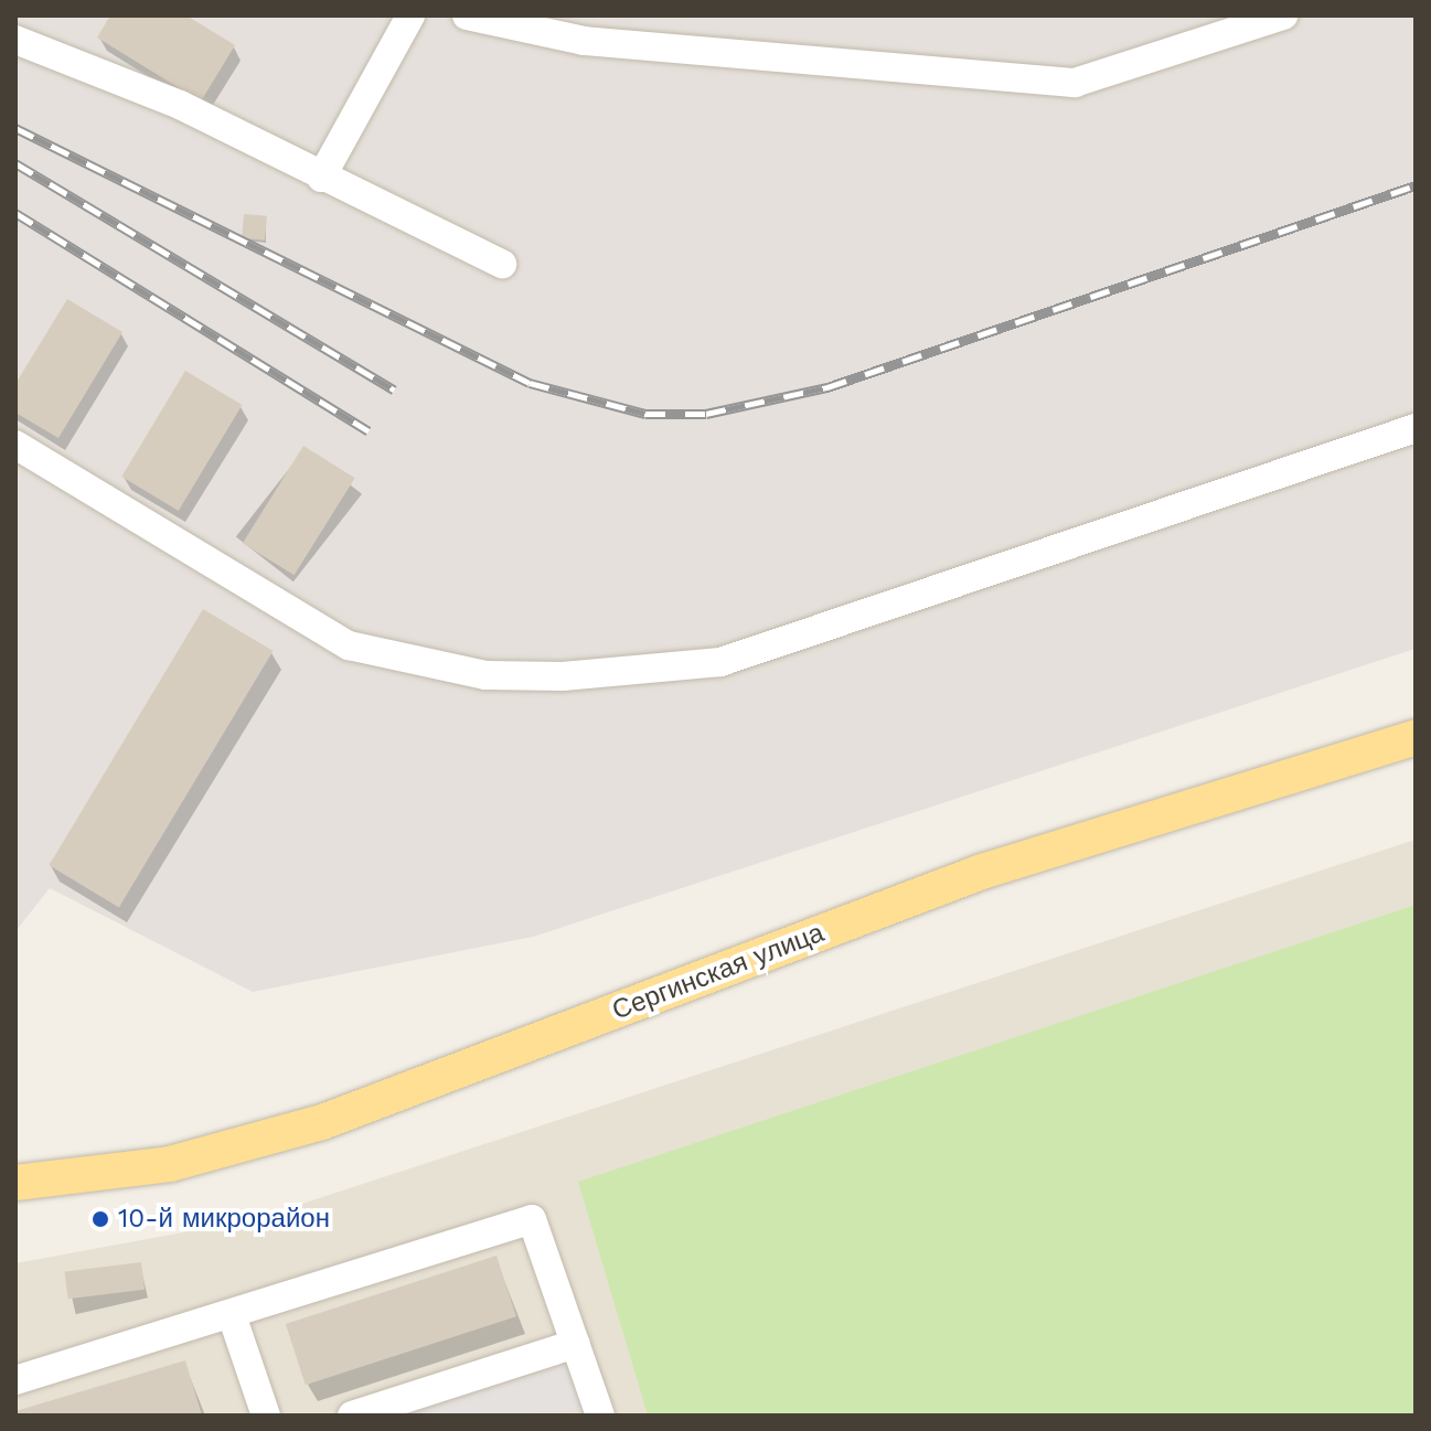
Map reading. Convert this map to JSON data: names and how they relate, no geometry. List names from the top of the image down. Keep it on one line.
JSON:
{"streets":{"main road":["Сергинская улица"]},"places":["10-й микрорайон"]}
